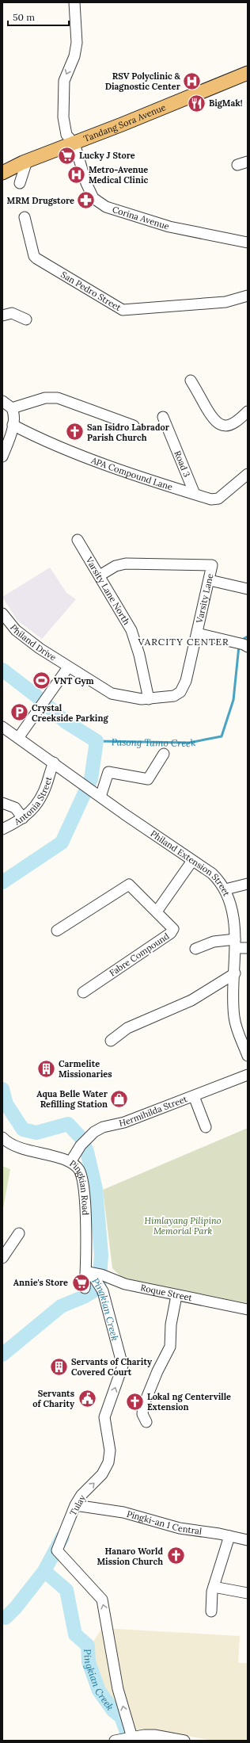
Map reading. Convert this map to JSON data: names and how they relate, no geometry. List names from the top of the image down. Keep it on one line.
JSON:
{"streets":{"main road":["Tandang Sora Avenue"],"street":["Corina Avenue","San Pedro Street","Road 3","APA Compound Lane","Varsity Lane North","Varsity Lane","Philand Drive","Antonia Street","Philand Extension Street","Fabre Compound","Hermihilda Street","Pingkian Road","Roque Street","Tulay","Pingki-an 1 Central"]},"crossings":[["Tandang Sora Avenue","Corina Avenue"],["Road 3","APA Compound Lane"],["Varsity Lane North","Varsity Lane"],["Varsity Lane North","Philand Drive"],["Varsity Lane","Philand Drive"],["Antonia Street","Philand Extension Street"],["Hermihilda Street","Pingkian Road"],["Pingkian Road","Roque Street"],["Pingkian Road","Tulay"],["Roque Street","Tulay"]],"one_way":["Corina Avenue","Tulay"],"districts":["VARCITY CENTER"],"water":["Pasong Tamo Creek","Pingkian Creek"],"parks":["Himlayang Pilipino Memorial Park"],"places":{"hospital":["RSV Polyclinic & Diagnostic Center","Metro-Avenue Medical Clinic"],"restaurant":["BigMak!"],"supermarket":["Lucky J Store","Annie's Store"],"pharmacy":["MRM Drugstore"],"church":["San Isidro Labrador Parish Church","Lokal ng Centerville Extension","Hanaro World Mission Church"],"sports":["VNT Gym"],"parking":["Crystal Creekside Parking"],"building":["Carmelite Missionaries","Servants of Charity Covered Court"],"shop":["Aqua Belle Water Refilling Station"],"public building":["Servants of Charity"]},"scale_bar":"50 m"}
